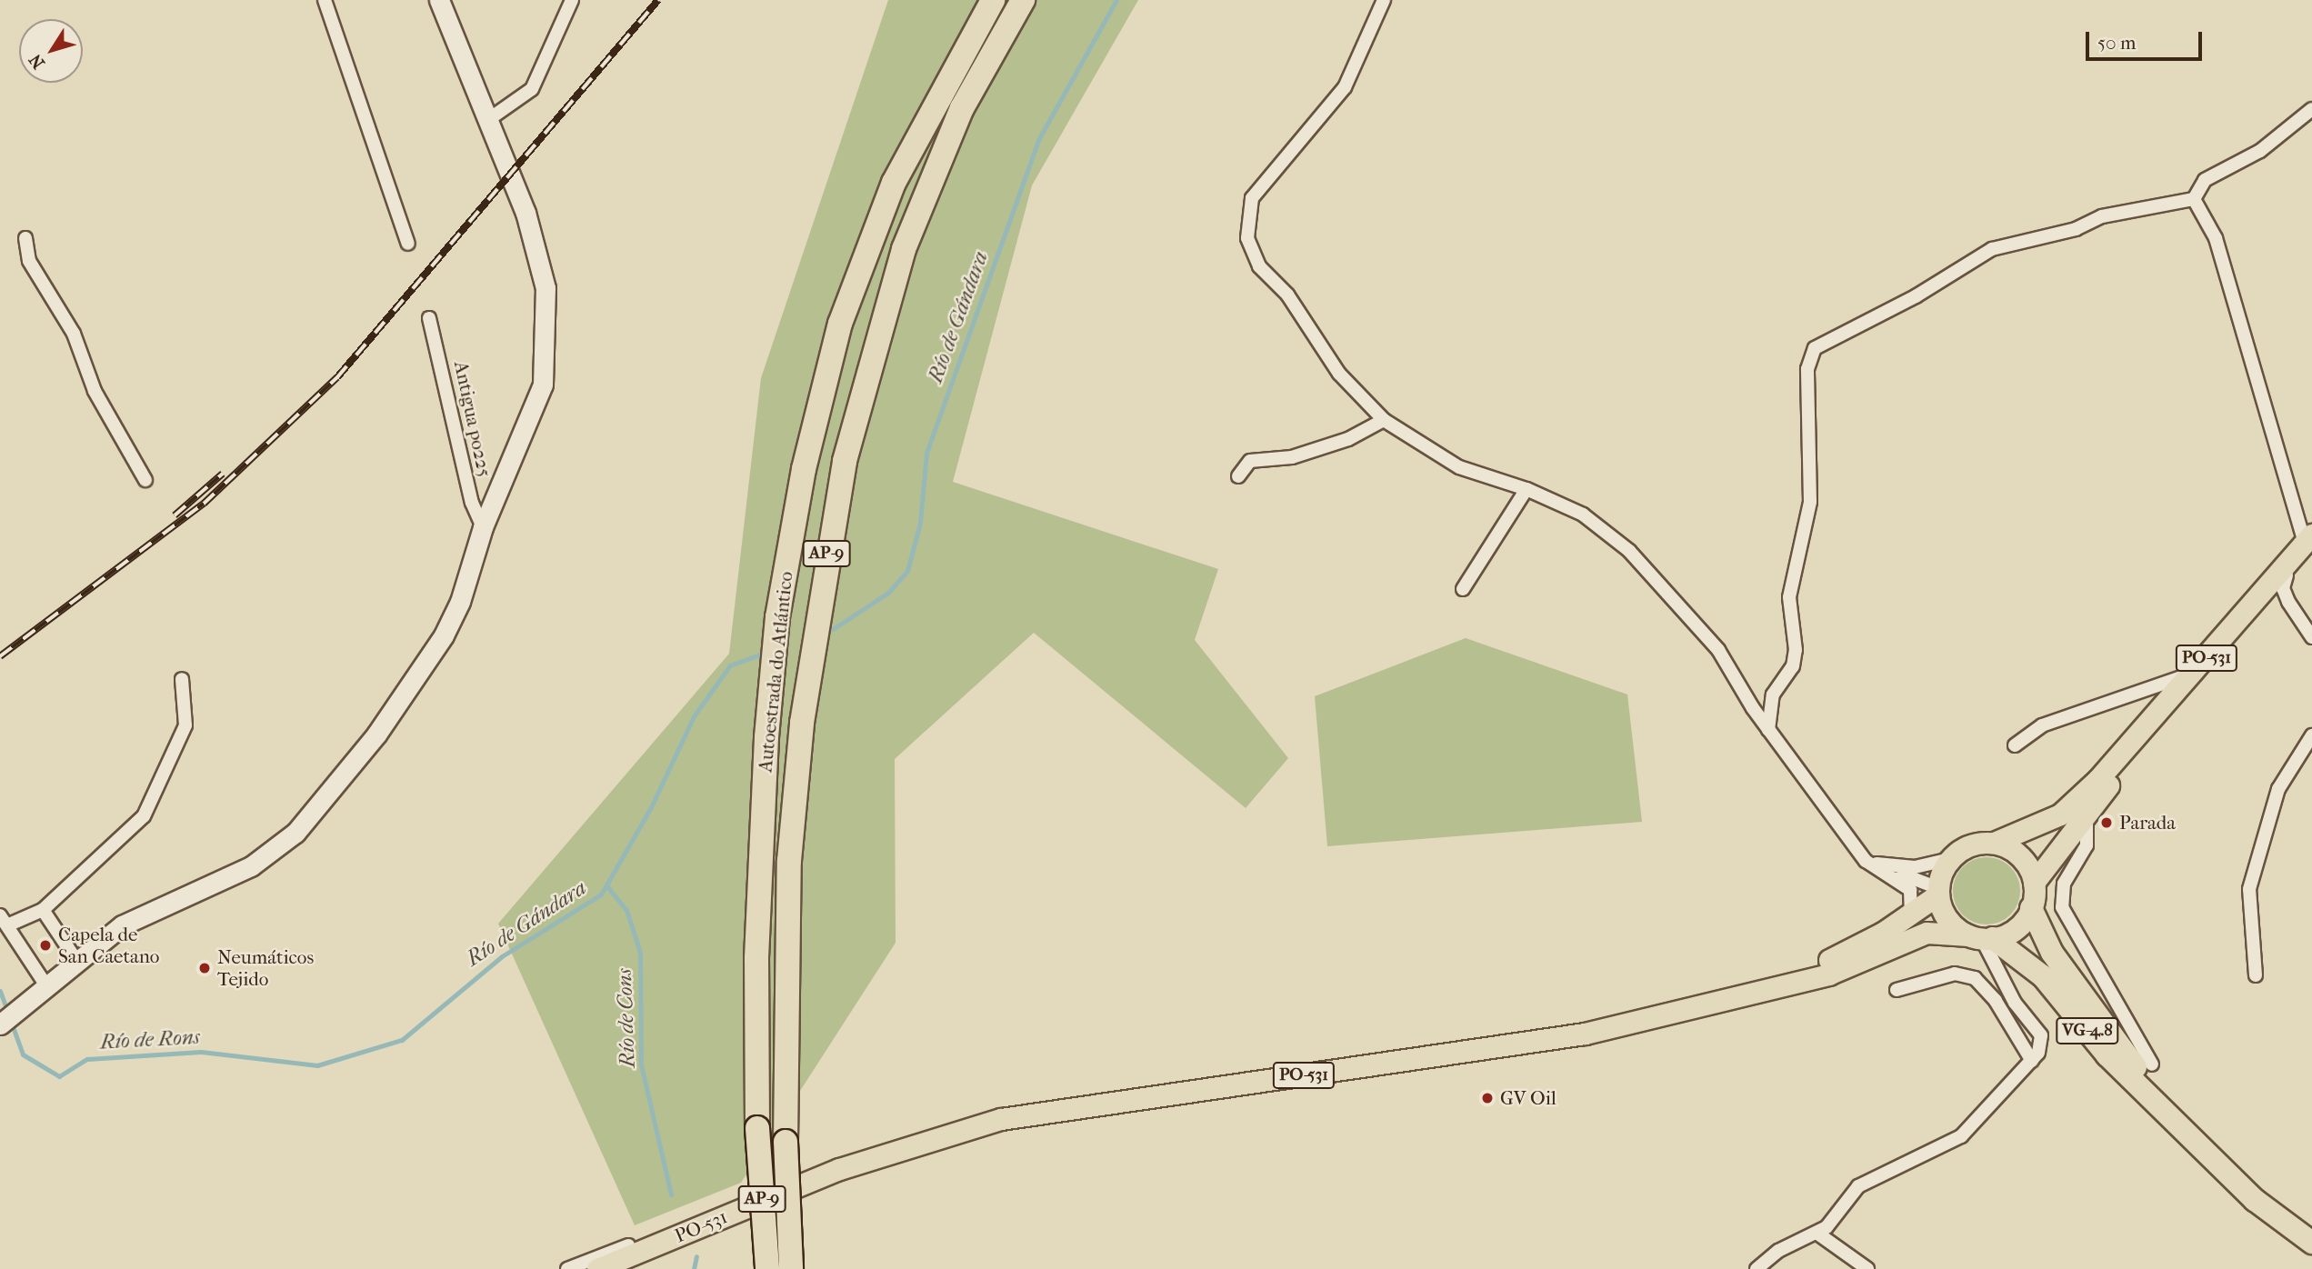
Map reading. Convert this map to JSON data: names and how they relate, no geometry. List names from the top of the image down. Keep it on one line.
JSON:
{"streets":{"highway":["AP-9","Autoestrada do Atlántico","VG-4.8"],"main road":["PO-531"],"street":["Antigua po225"]},"crossings":[["PO-531","VG-4.8"]],"water":["Río de Gándara","Río de Cons","Río de Rons"],"places":["Parada","Capela de San Caetano","Neumáticos Tejido","GV Oil"],"scale_bar":"50 m","north":"bottom left"}
